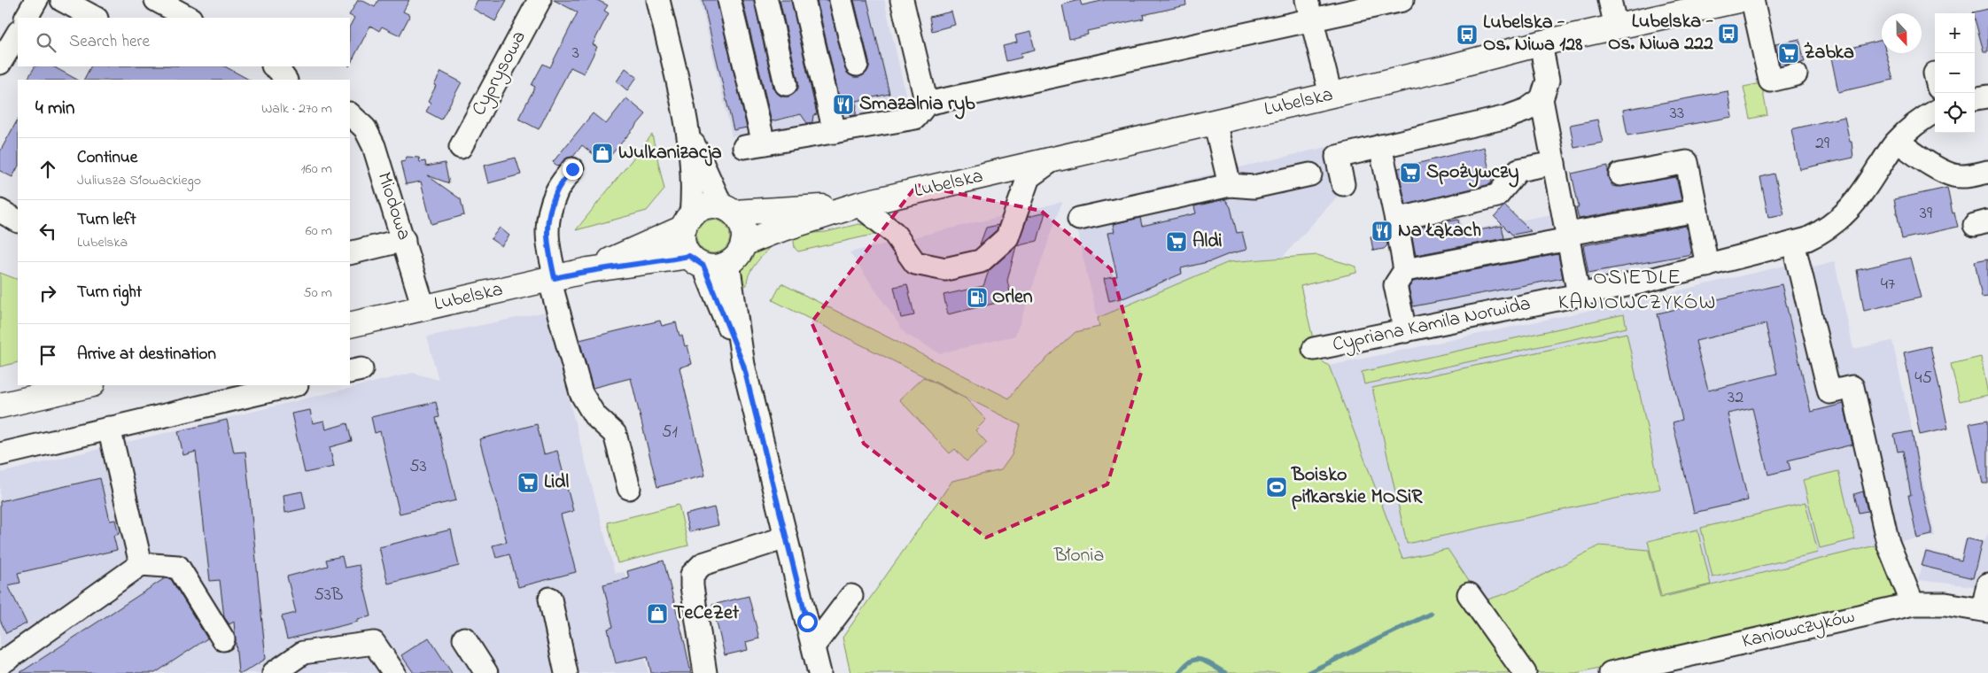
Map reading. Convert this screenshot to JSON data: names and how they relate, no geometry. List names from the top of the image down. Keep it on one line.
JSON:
{"streets":{"main road":["Lubelska"],"street":["Cyprysowa","Miodowa","Cypriana Kamila Norwida","Kaniowczyków"]},"crossings":[["Lubelska","Miodowa"]],"districts":["OSIEDLE KANIOWCZYKÓW"],"parks":["Błonia"],"places":{"bus stop":["Lubelska - Os. Niwa 222","Lubelska - Os. Niwa 128"],"supermarket":["Żabka","Spożywczy","Aldi","Lidl"],"restaurant":["Smazalnia ryb","Na Łąkach"],"shop":["Wulkanizacja","TeCeZet"],"fuel station":["Orlen"],"sports":["Boisko piłkarskie MOSiR"]},"house_numbers":["3","33","29","39","47","45","32","51","53","53B"],"north":"bottom","page":{"map_buttons":["+","−"],"search":"Search here","heading":["4 min","Walk · 270 m"],"list":[["Continue","Juliusza Słowackiego","160 m"],["Turn left","Lubelska","60 m"],["Turn right","50 m"],"Arrive at destination"]}}
